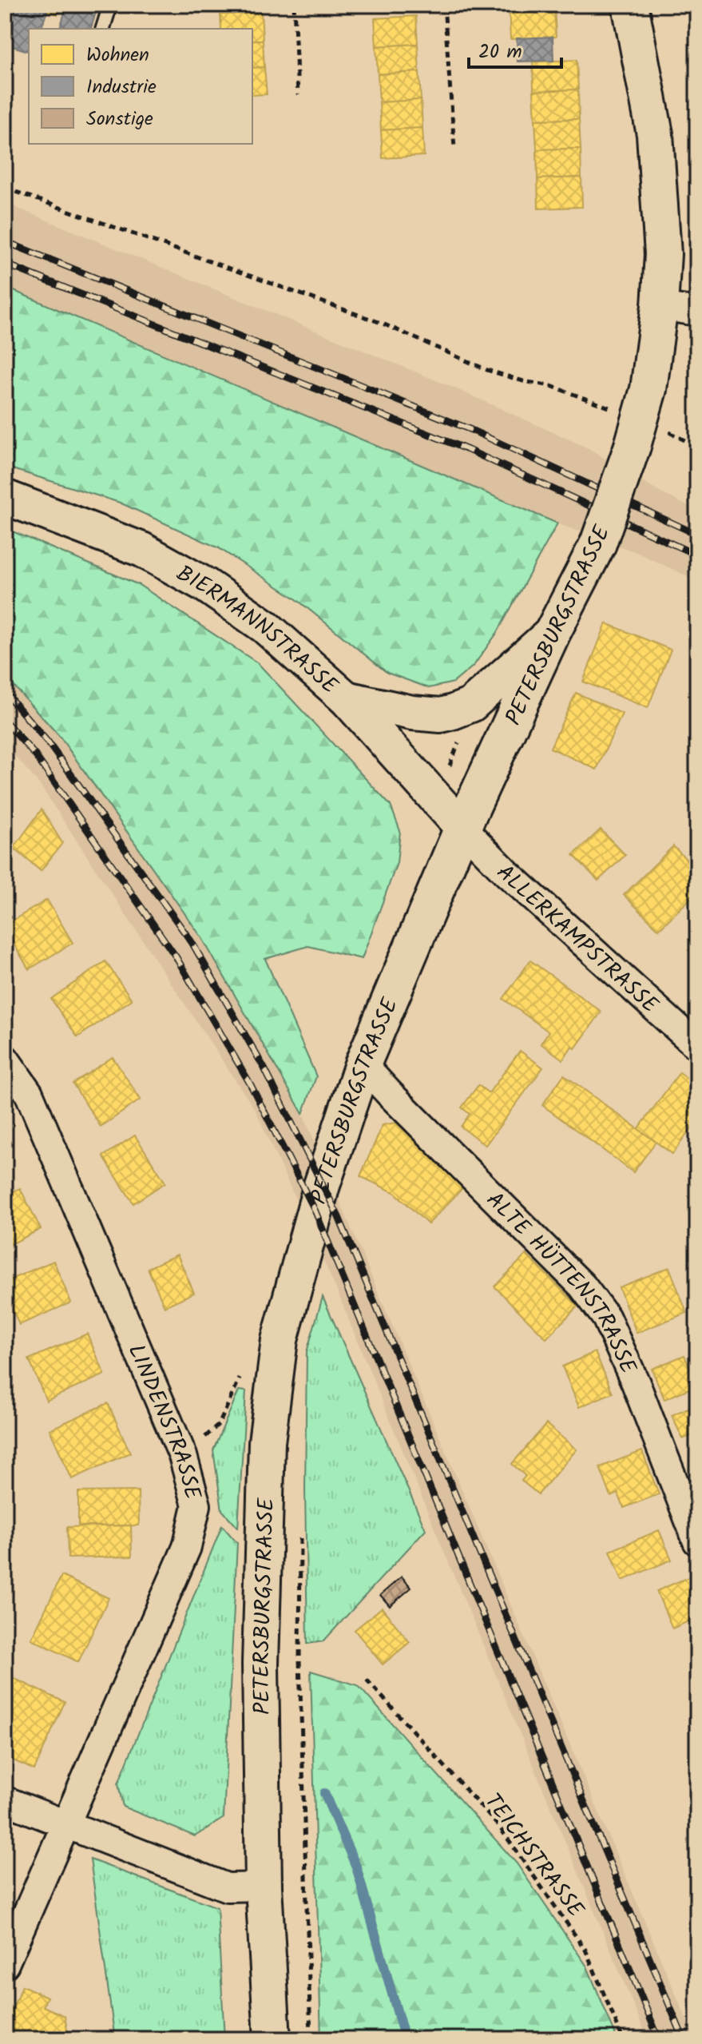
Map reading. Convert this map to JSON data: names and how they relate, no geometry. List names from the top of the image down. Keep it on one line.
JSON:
{"streets":{"main road":["PETERSBURGSTRASSE"],"street":["BIERMANNSTRASSE","ALLERKAMPSTRASSE","ALTE HÜTTENSTRASSE","LINDENSTRASSE"],"path":["TEICHSTRASSE"]},"crossings":[["PETERSBURGSTRASSE","BIERMANNSTRASSE"],["PETERSBURGSTRASSE","ALLERKAMPSTRASSE"],["PETERSBURGSTRASSE","ALTE HÜTTENSTRASSE"],["BIERMANNSTRASSE","ALLERKAMPSTRASSE"]],"legend":["Wohnen","Industrie","Sonstige"],"scale_bar":"20 m"}
